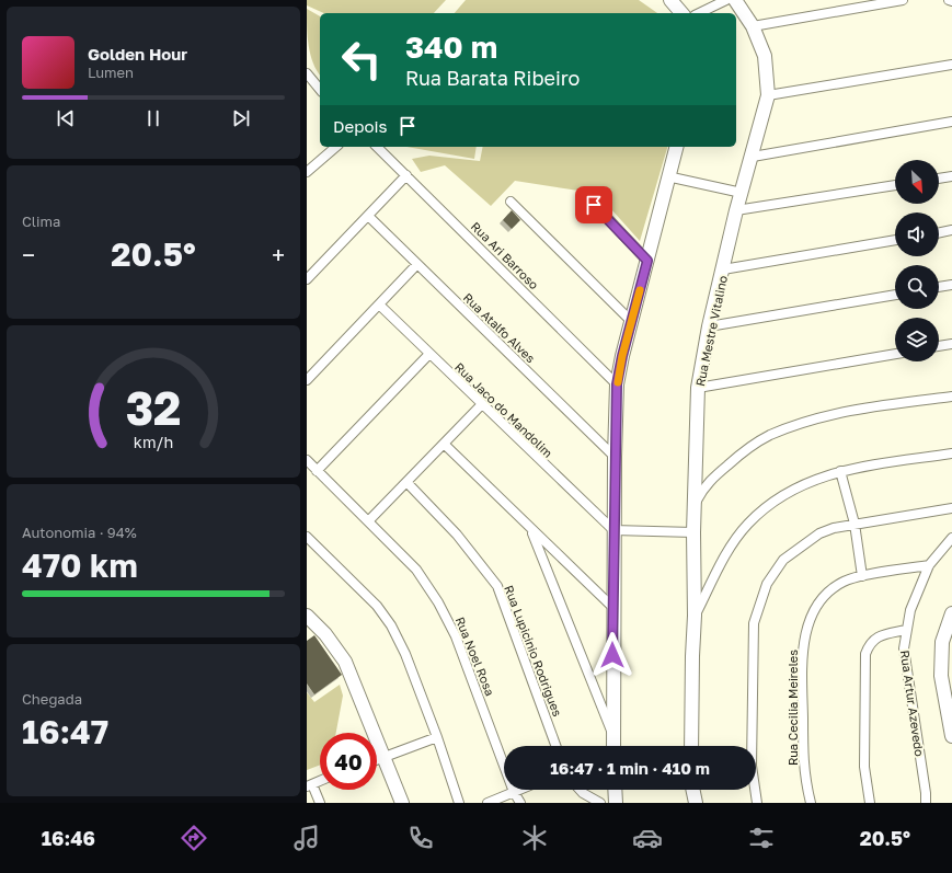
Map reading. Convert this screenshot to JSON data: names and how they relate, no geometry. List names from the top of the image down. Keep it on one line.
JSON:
{"streets":{"street":["Rua Ari Barroso","Rua Atalfo Alves","Rua Mestre Vitalino","Rua Jaco do Mandolim","Rua Lupicinio Rodrigues","Rua Noel Rosa","Rua Artur Azevedo","Rua Cecilia Meireles"]},"crossings":[["Rua Artur Azevedo","Rua Cecilia Meireles"]],"north":"bottom right","page":{"turn":["340 m","Rua Barata Ribeiro"],"song":["Golden Hour","Lumen"],"then":"Depois","tile":["Clima",["Autonomia · 94%","470 km"],["Chegada","16:47"]],"heat":["−","20.5°","+"],"limit":"40","trip":"16:47 · 1 min · 410 m","tabs":["16:46","20.5°"],"gauge":["32","km/h"]}}
